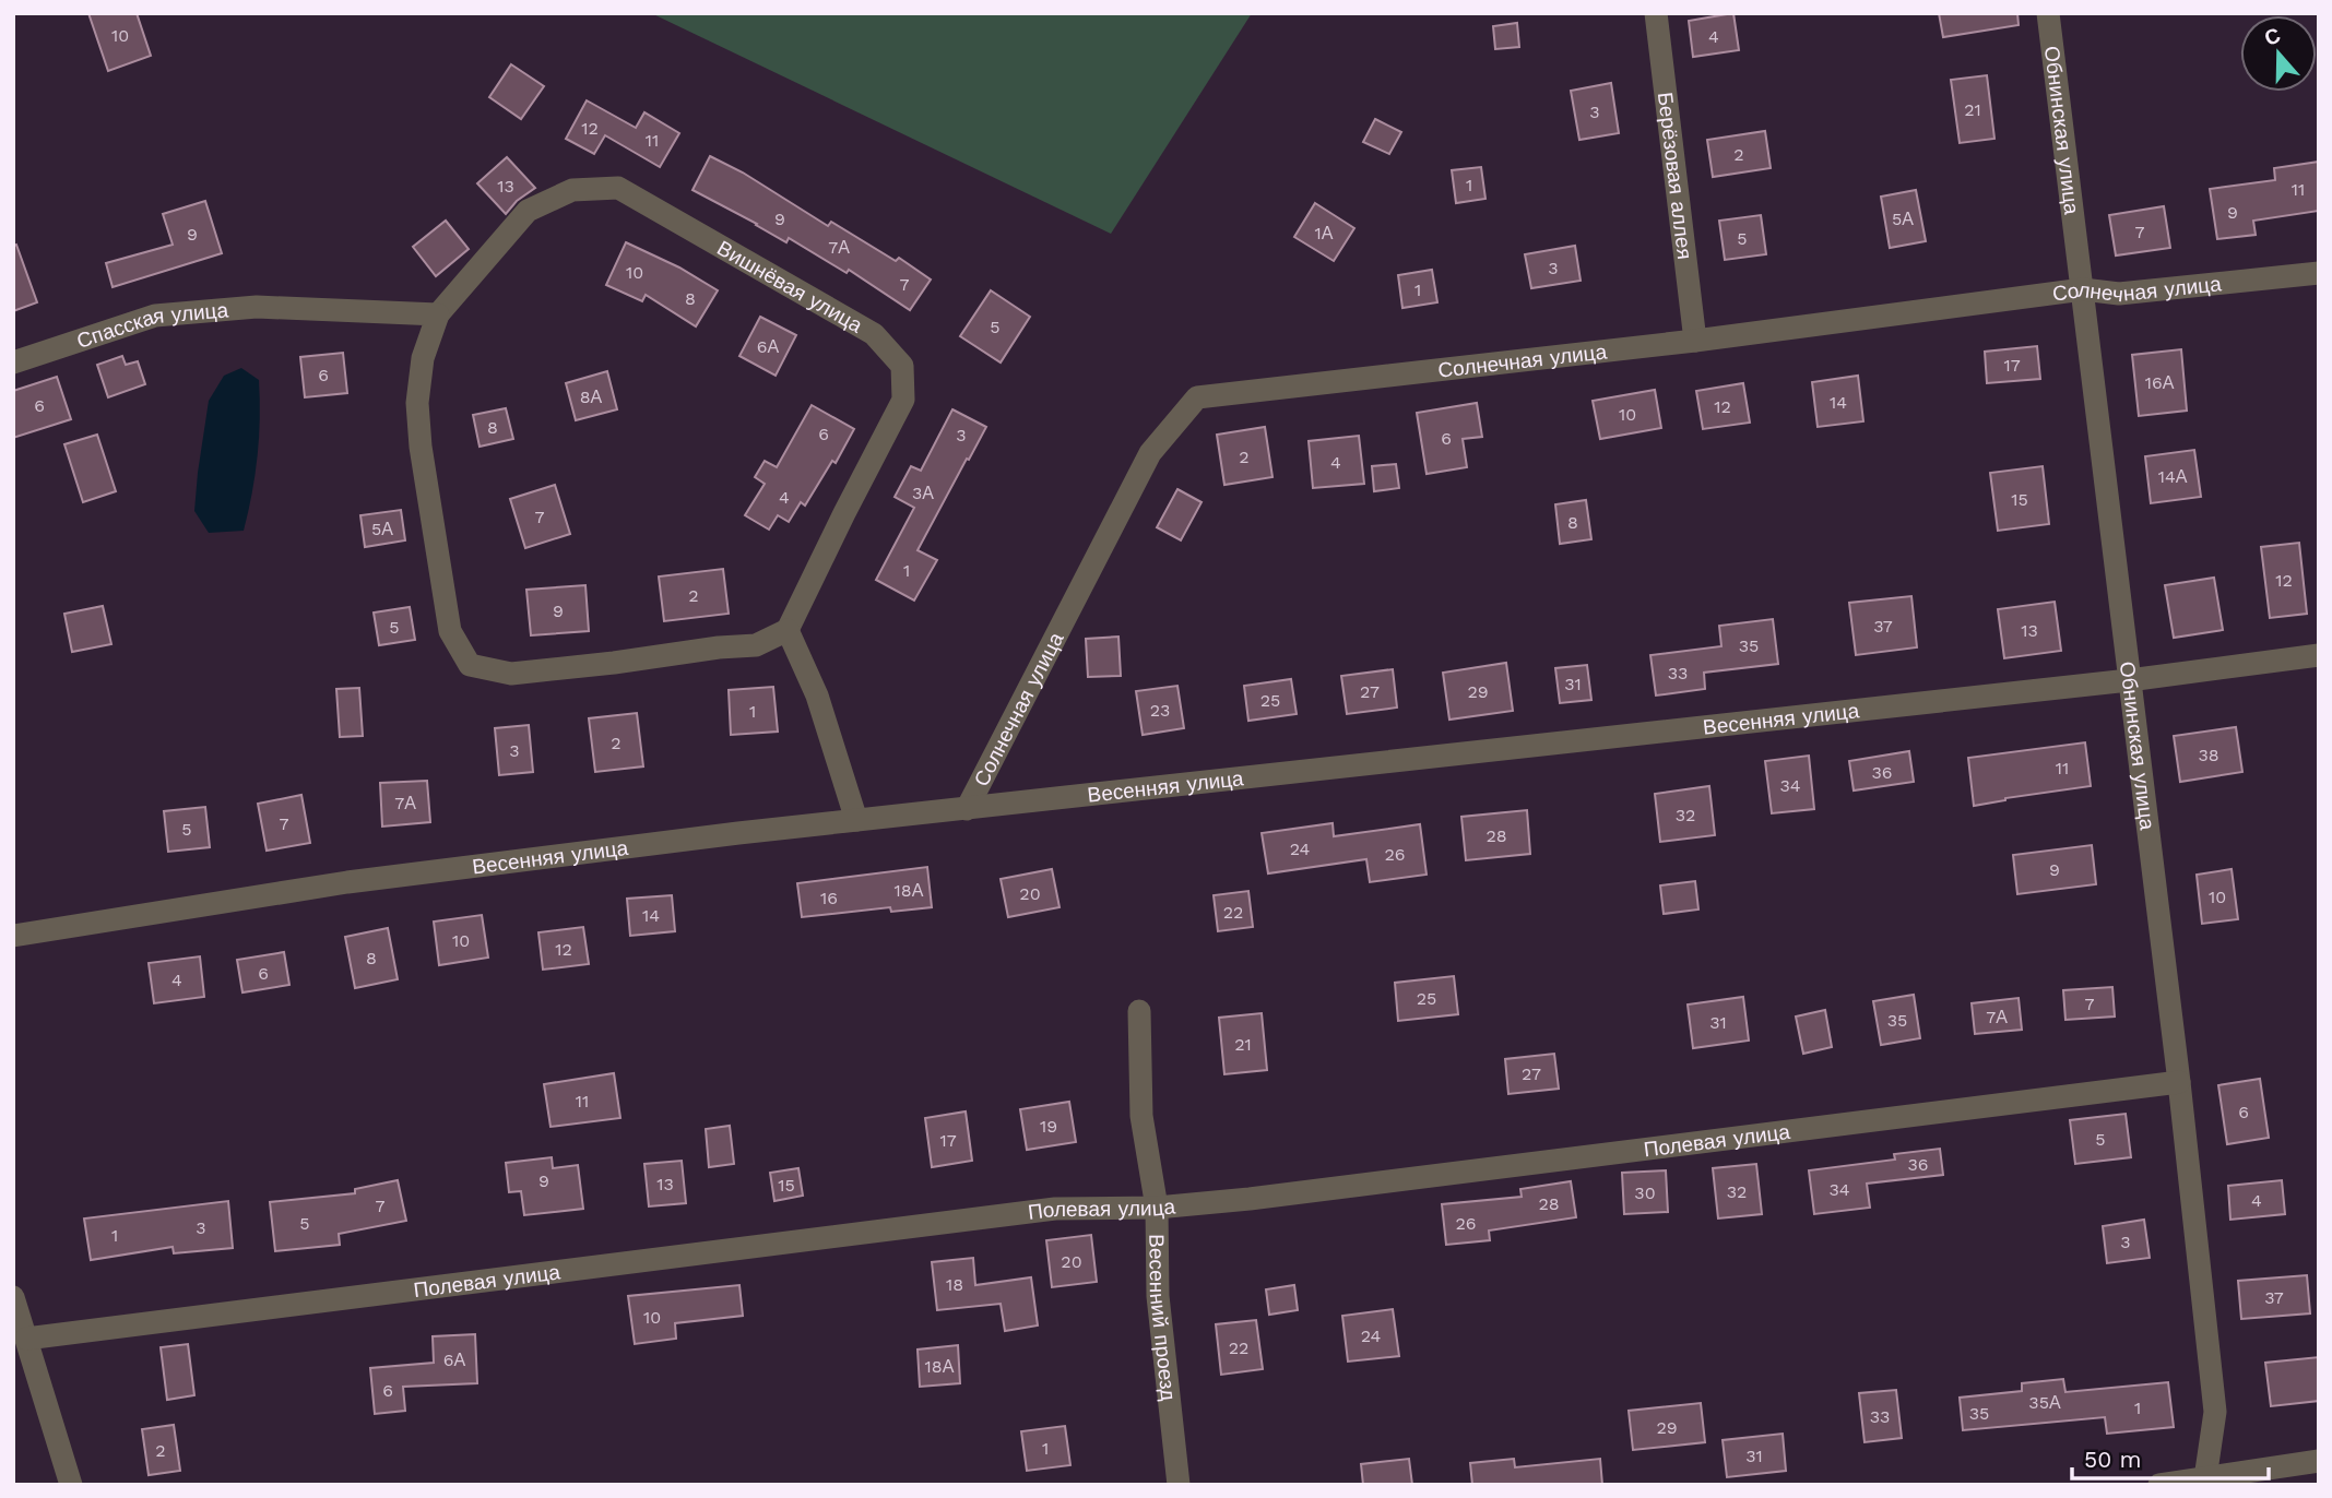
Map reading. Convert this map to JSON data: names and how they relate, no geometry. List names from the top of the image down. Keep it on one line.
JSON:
{"streets":{"street":["Обнинская улица","Берёзовая аллея","Вишнёвая улица","Солнечная улица","Спасская улица","Весенняя улица","Полевая улица","Весенний проезд"]},"crossings":[["Обнинская улица","Солнечная улица"],["Обнинская улица","Весенняя улица"],["Обнинская улица","Полевая улица"],["Берёзовая аллея","Солнечная улица"],["Вишнёвая улица","Спасская улица"],["Солнечная улица","Весенняя улица"],["Полевая улица","Весенний проезд"]],"house_numbers":["10","4","21","3","12","11","2","1","13","11","9","9","5А","7","1А","9","5","7А","3","10","7","1","8","5","6А","17","6","16А","8А","14","6","12","10","8","6","3","6","2","4","14А","3А","4","15","7","8","5А","1","12","2","9","37","5","13","35","33","31","27","29","25","23","1","2","3","38","11","36","34","7А","32","7","5","28","24","26","9","18А","20","10","16","22","14","10","12","8","6","4","25","7","7А","35","31","21","27","11","6","19","5","17","36","9","13","15","34","32","30","4","28","7","5","26","3","1","3","20","18","37","10","24","22","6А","18А","6","35А","1","35","33","29","1","2","31"],"scale_bar":"50 m","north":"top"}
